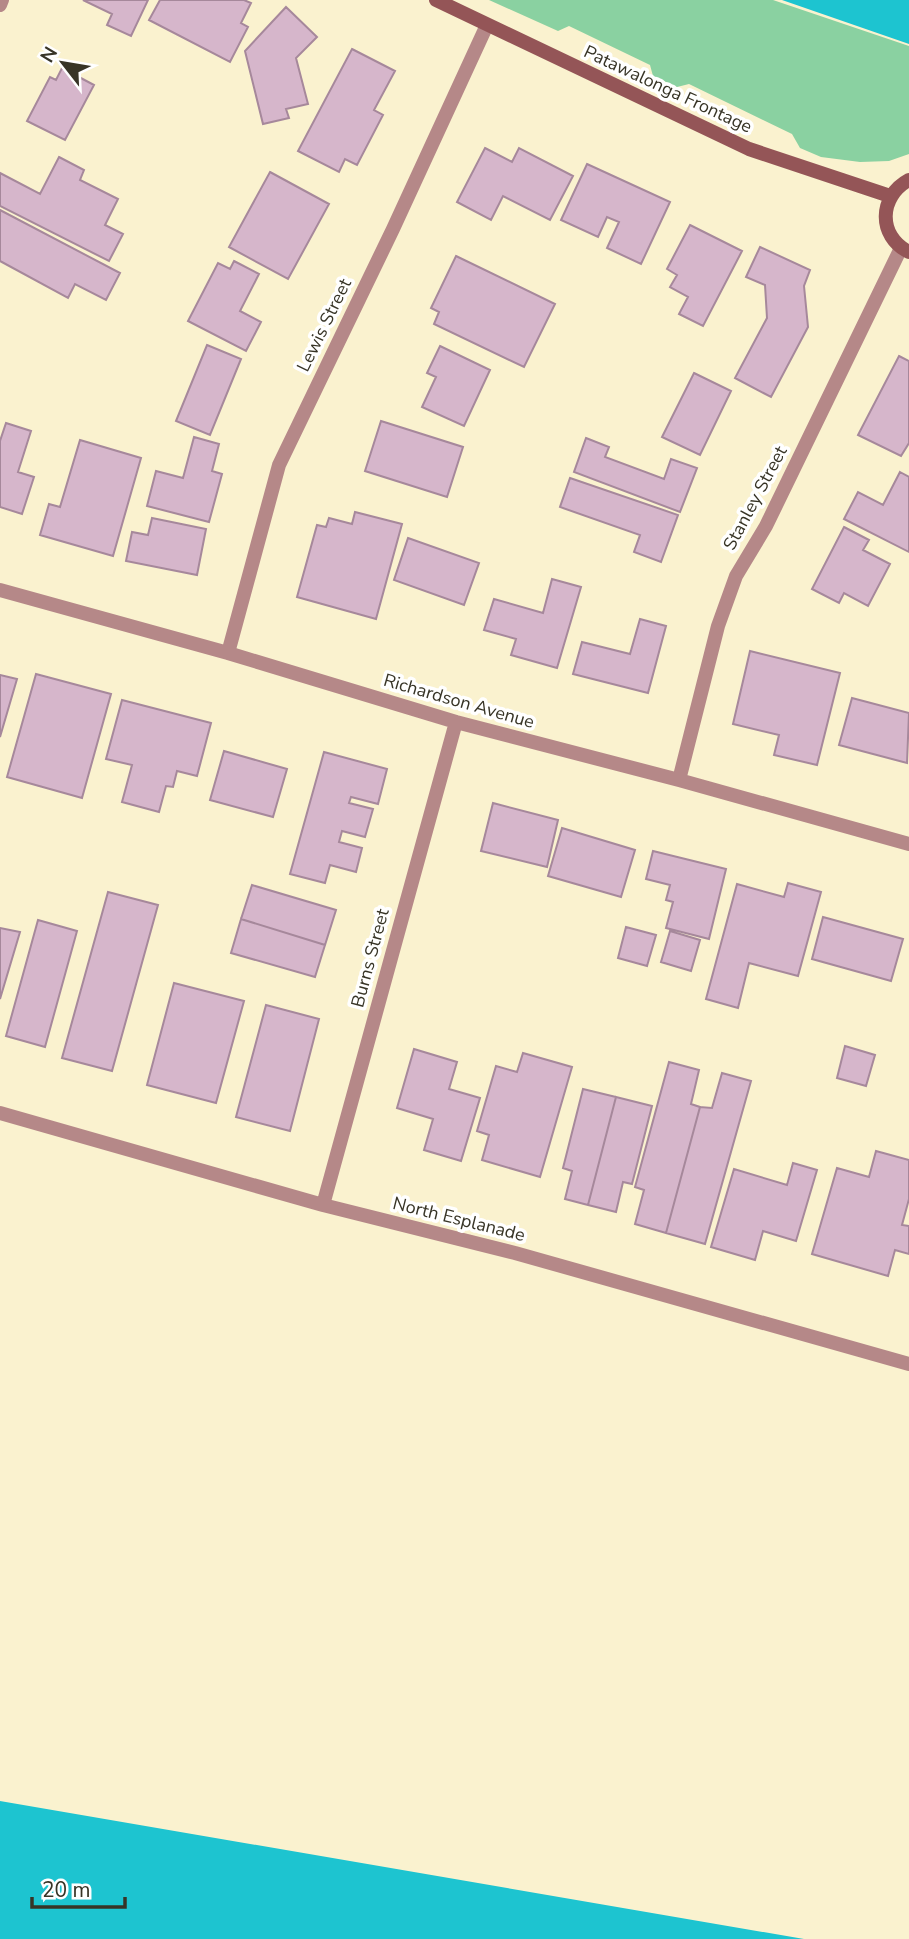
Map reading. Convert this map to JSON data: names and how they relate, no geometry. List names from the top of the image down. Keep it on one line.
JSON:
{"streets":{"street":["Patawalonga Frontage","Lewis Street","Stanley Street","Richardson Avenue","Burns Street","North Esplanade"]},"crossings":[["Patawalonga Frontage","Lewis Street"],["Lewis Street","Richardson Avenue"],["Stanley Street","Richardson Avenue"],["Richardson Avenue","Burns Street"],["Burns Street","North Esplanade"]],"scale_bar":"20 m","north":"top left"}
